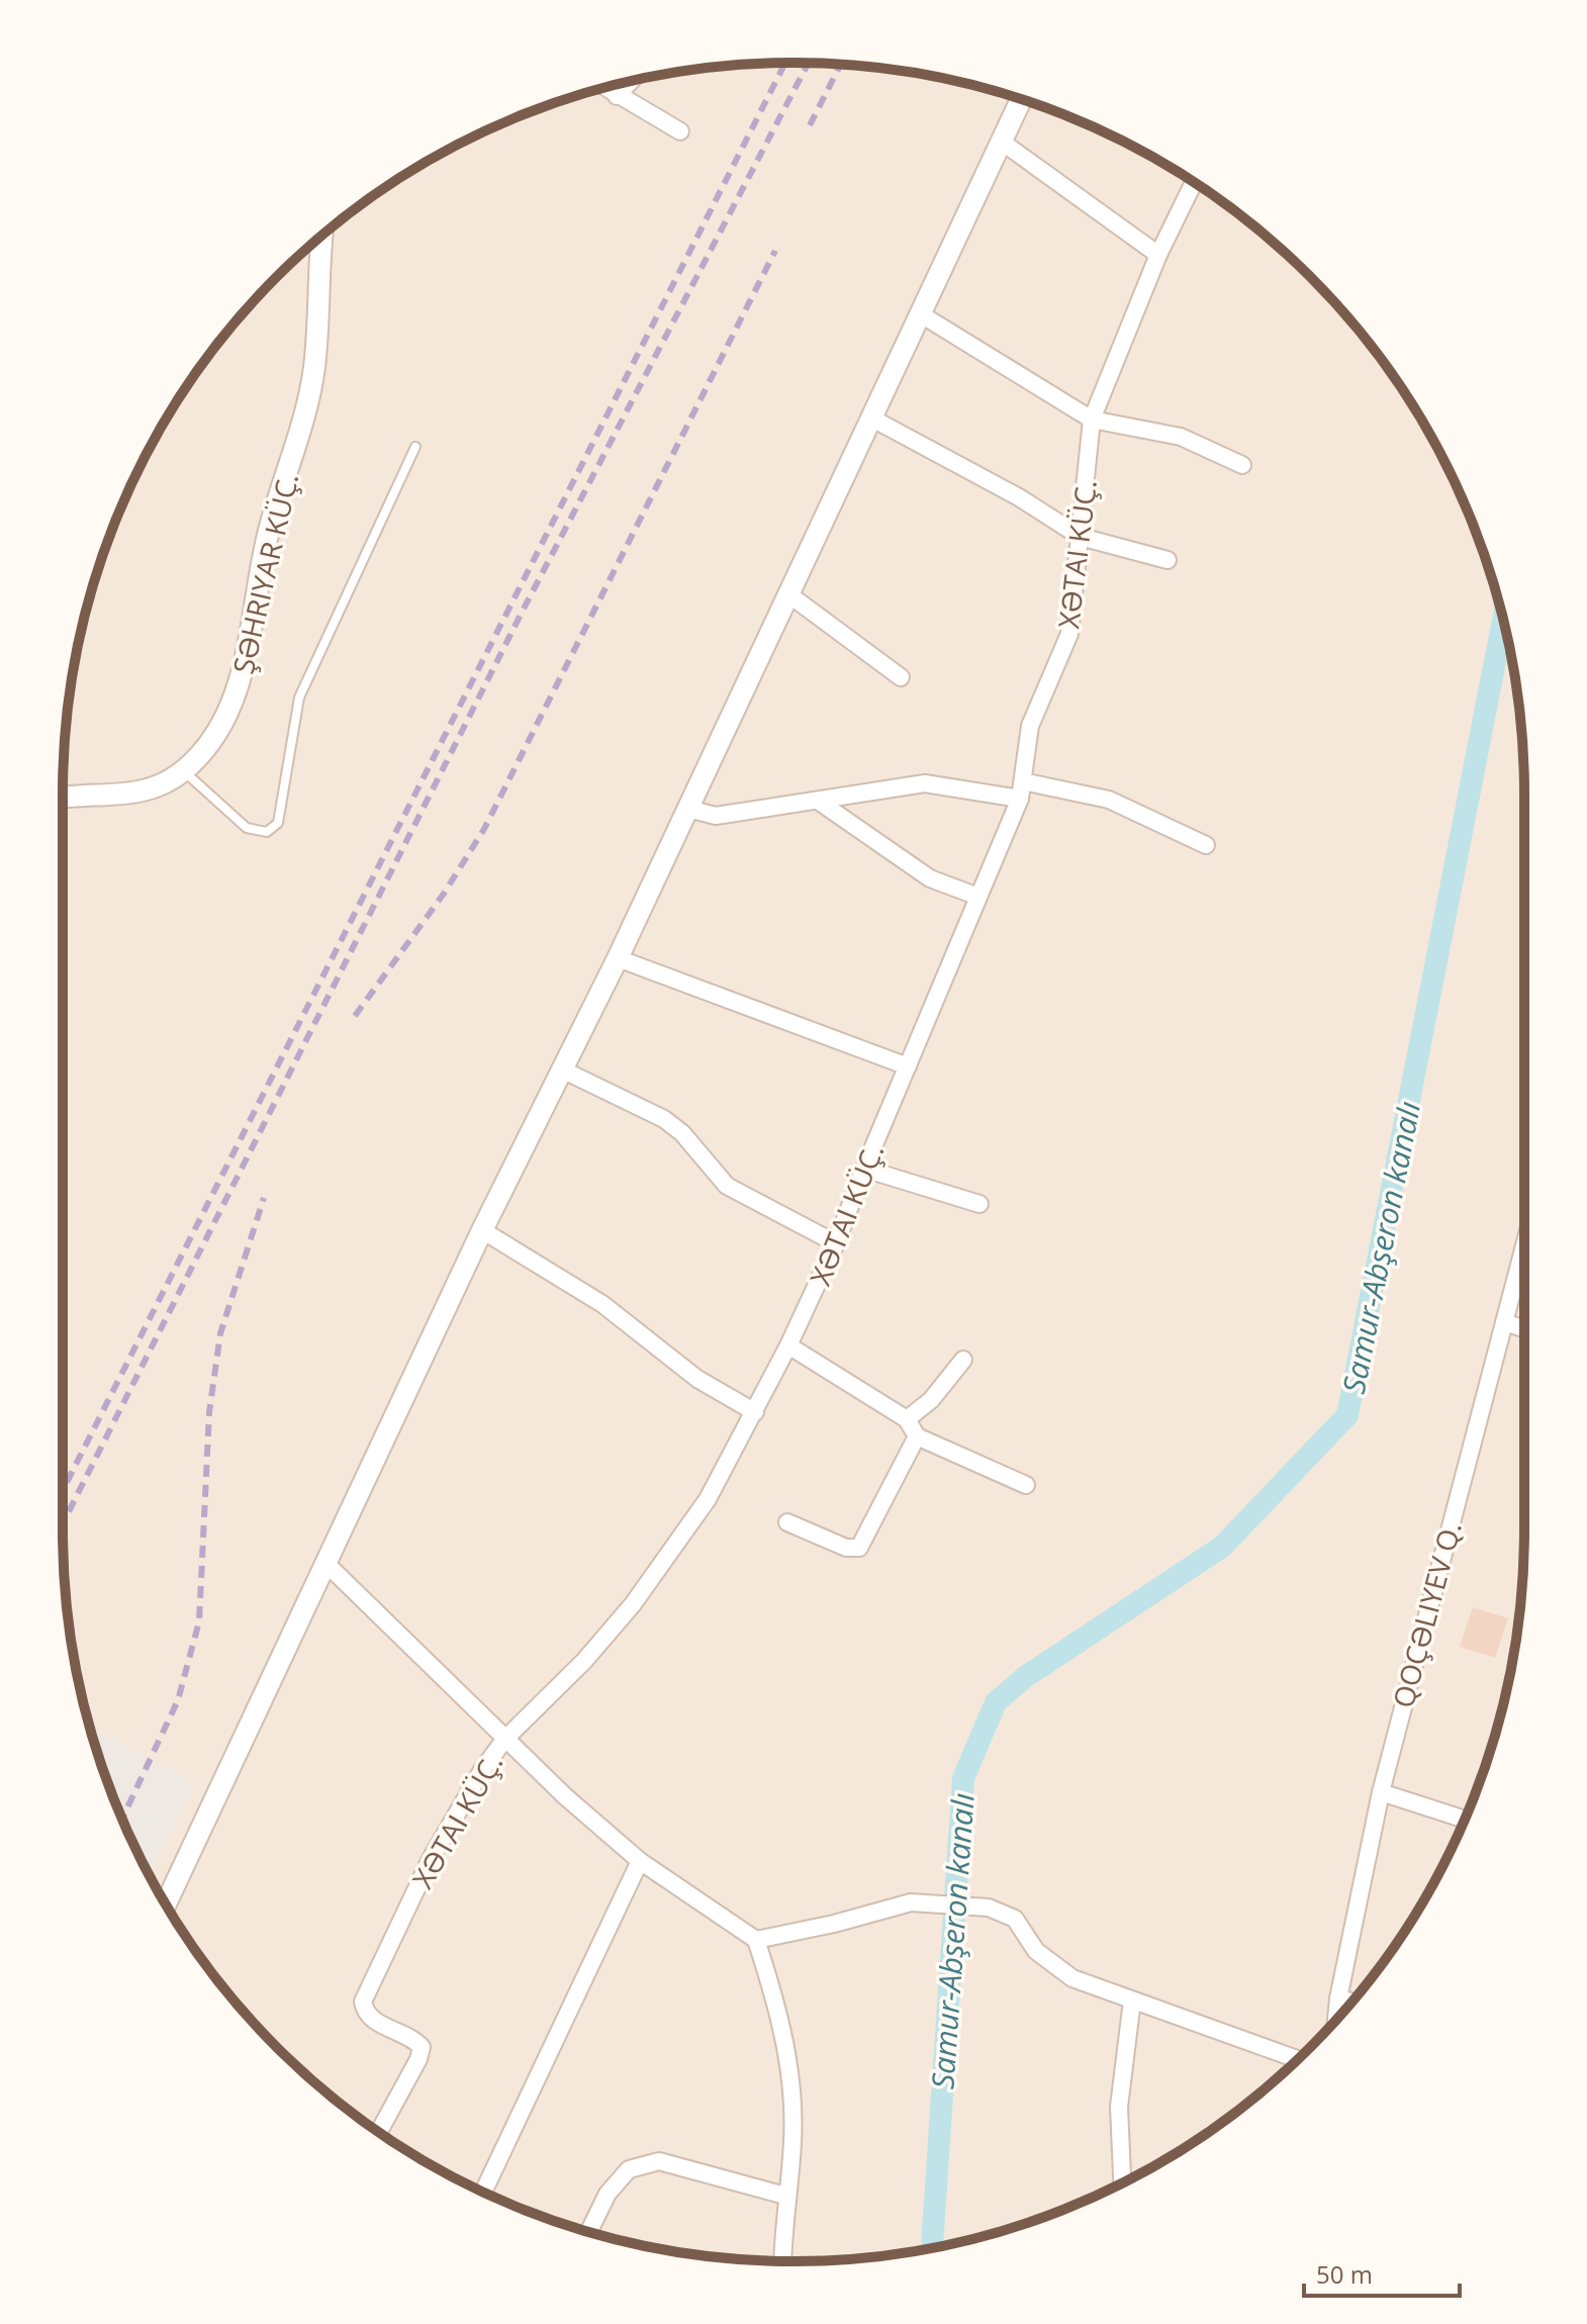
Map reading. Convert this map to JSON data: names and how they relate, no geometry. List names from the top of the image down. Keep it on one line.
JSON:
{"streets":{"street":["XƏTAI KÜÇ.","ŞƏHRIYAR KÜÇ.","QOÇƏLIYEV Q."]},"water":["Samur-Abşeron kanalı"],"scale_bar":"50 m"}
